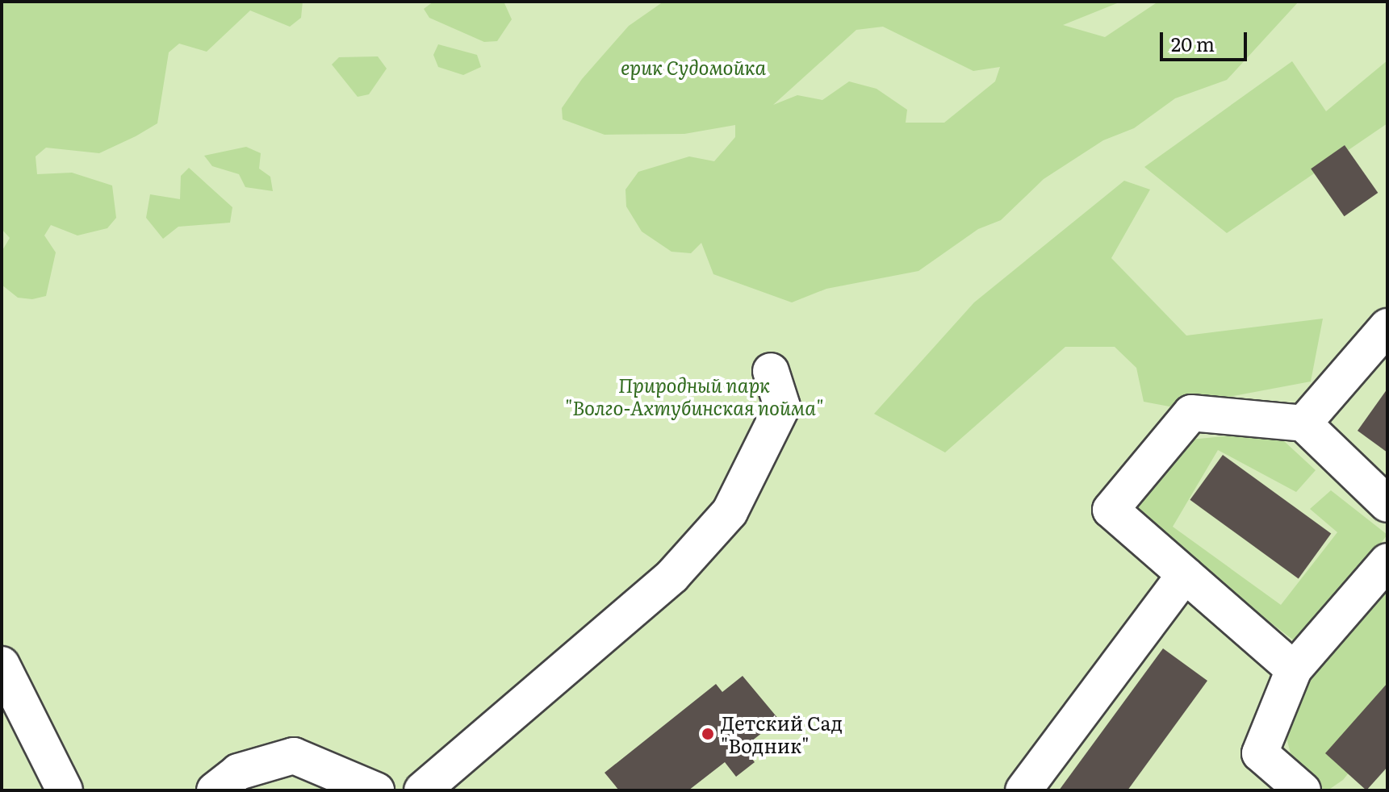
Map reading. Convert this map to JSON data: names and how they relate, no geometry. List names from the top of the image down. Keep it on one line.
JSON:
{"parks":["ерик Судомойка","Природный парк \"Волго-Ахтубинская пойма\""],"places":["Детский Сад \"Водник\""],"scale_bar":"20 m"}
